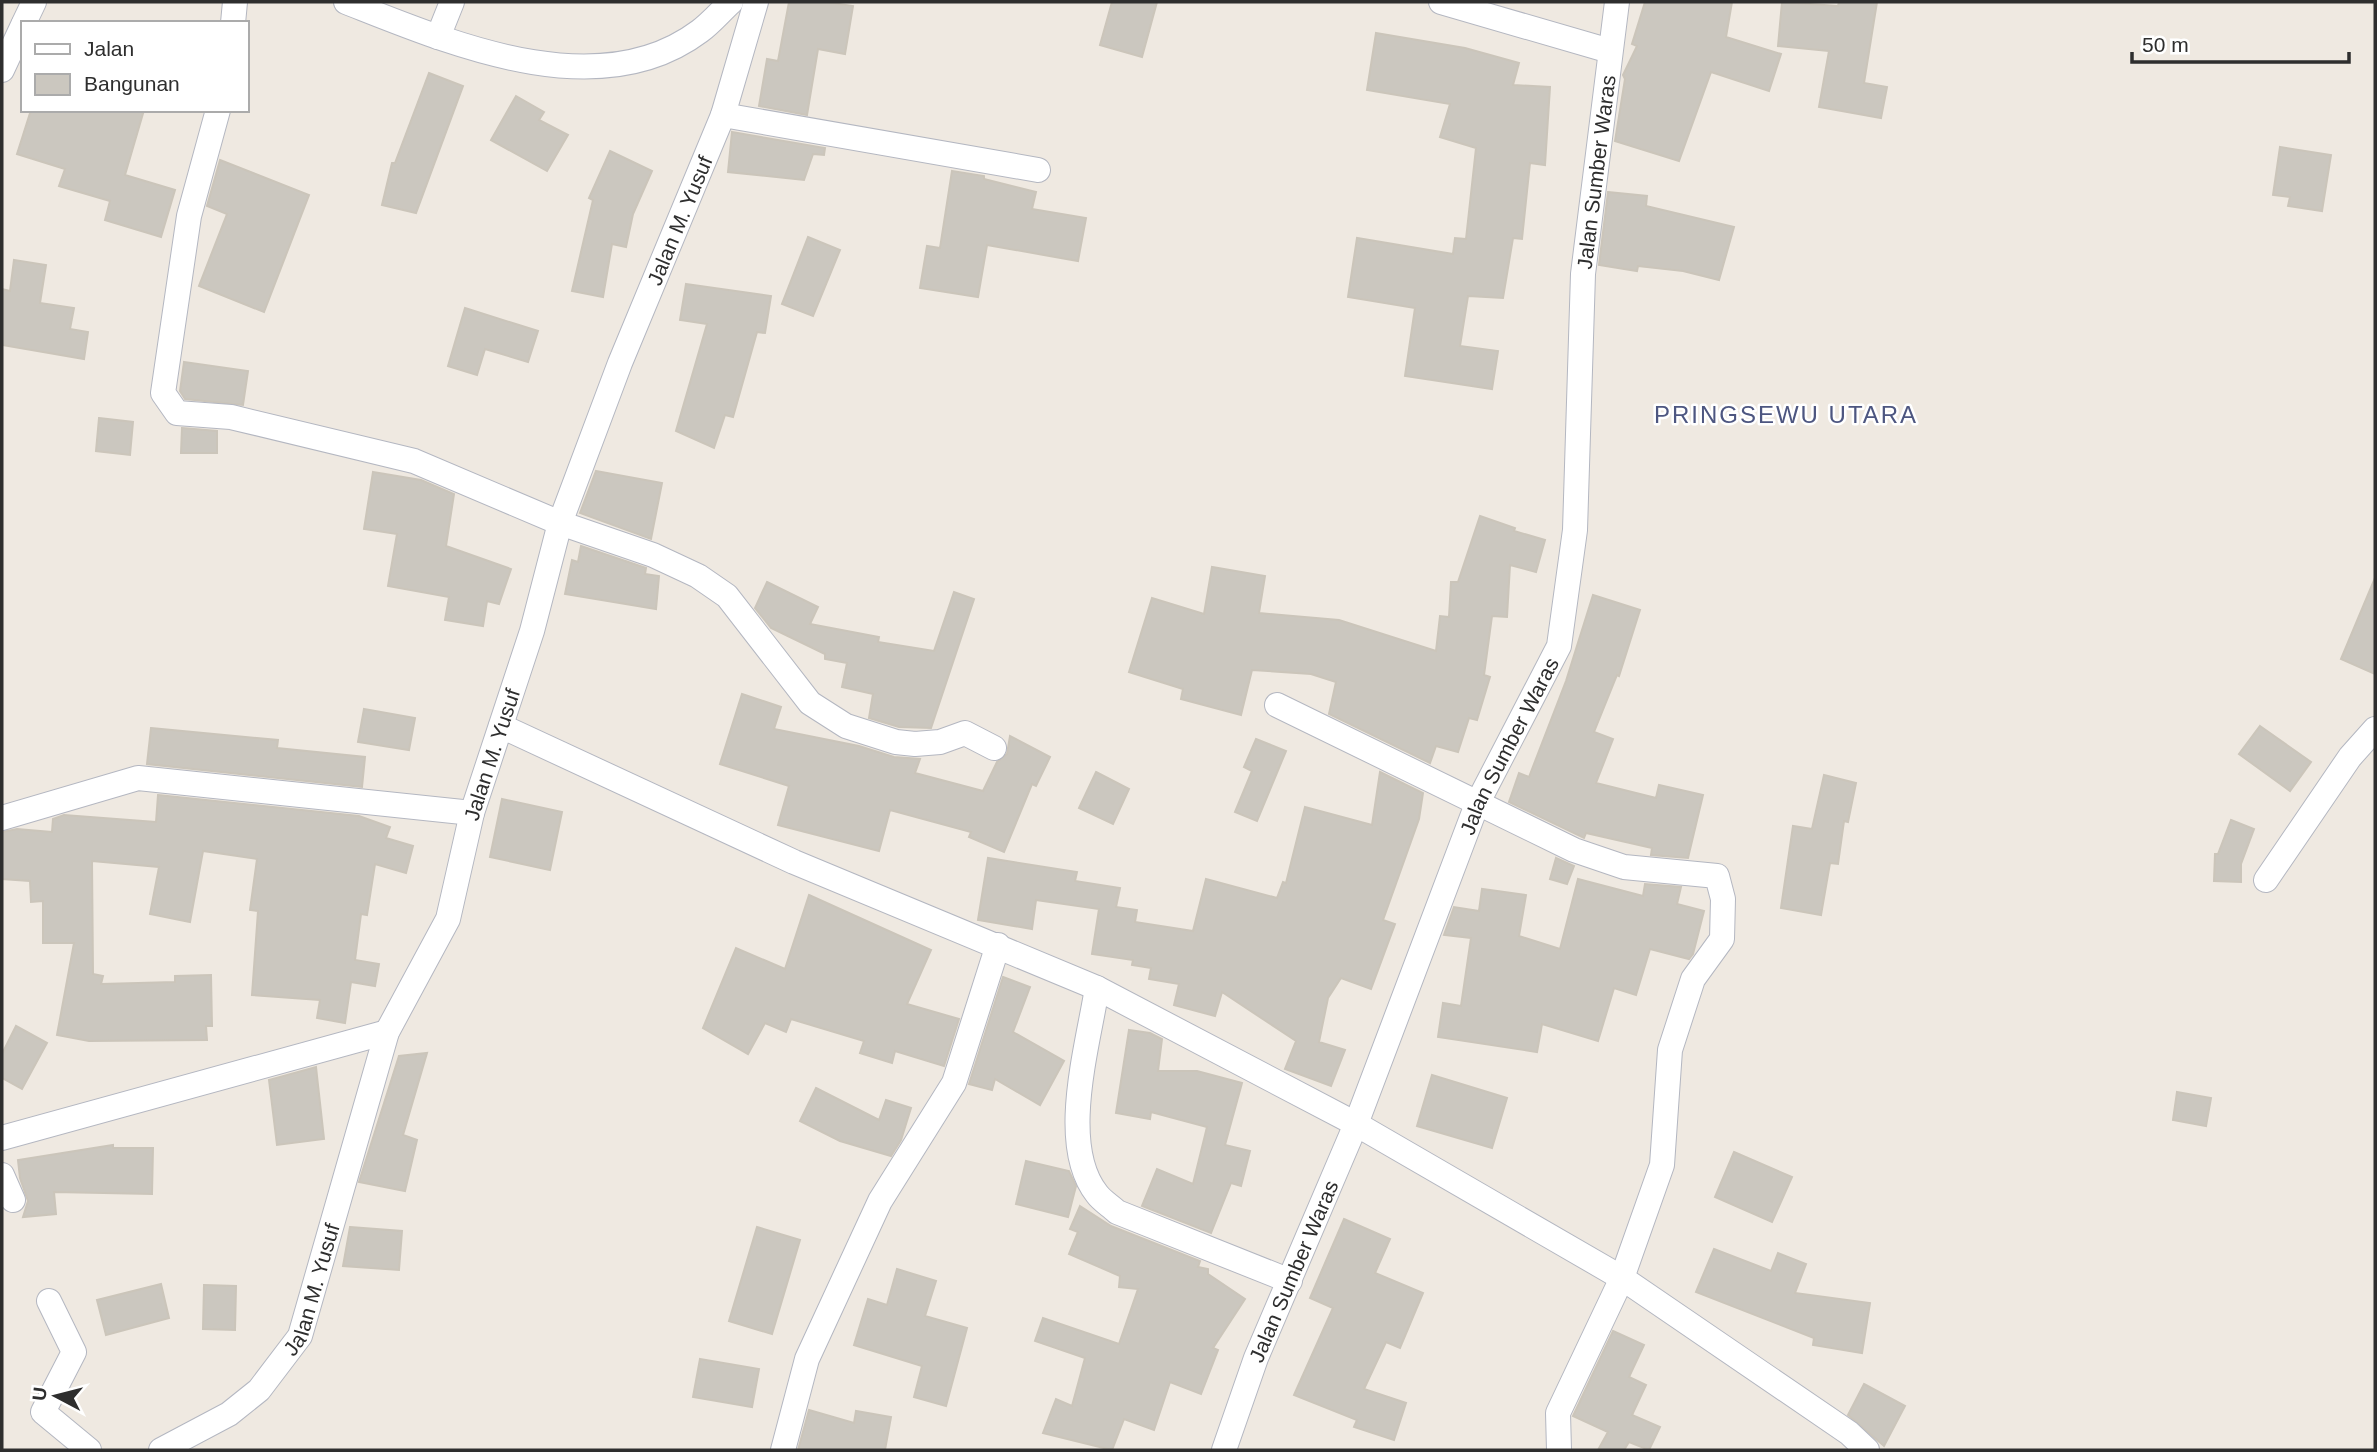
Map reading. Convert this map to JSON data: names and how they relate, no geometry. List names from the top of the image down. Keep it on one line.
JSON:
{"streets":{"street":["Jalan Sumber Waras","Jalan M. Yusuf"]},"districts":["PRINGSEWU UTARA"],"legend":["Jalan","Bangunan"],"scale_bar":"50 m","north":"left"}
